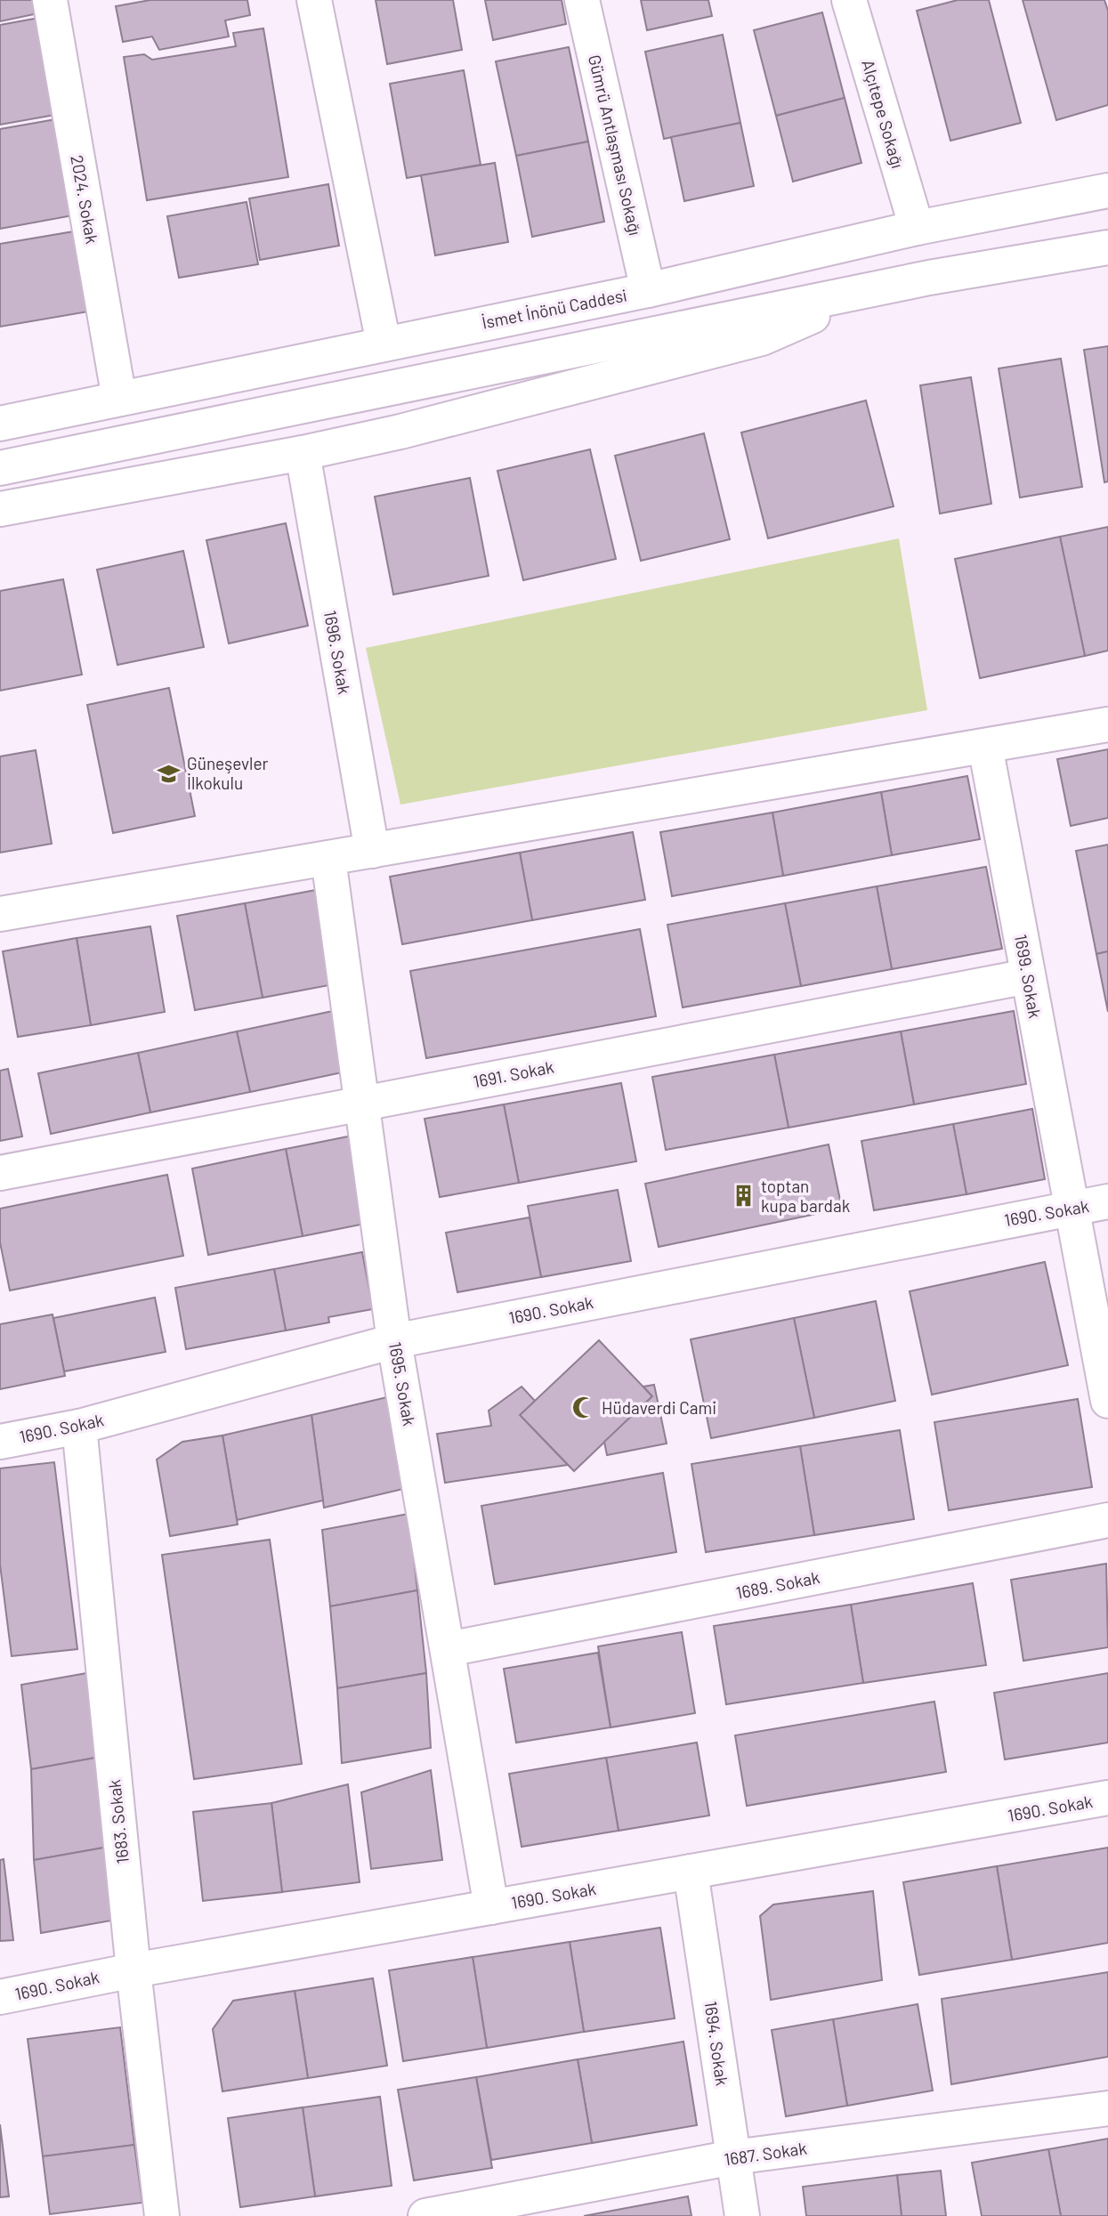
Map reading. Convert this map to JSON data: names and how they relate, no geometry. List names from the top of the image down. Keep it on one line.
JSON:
{"streets":{"street":["Alçıtepe Sokağı","Gümrü Antlaşması Sokağı","2024. Sokak","İsmet İnönü Caddesi","1696. Sokak","1699. Sokak","1691. Sokak","1690. Sokak","1695. Sokak","1689. Sokak","1683. Sokak","1694. Sokak","1687. Sokak"]},"crossings":[["Alçıtepe Sokağı","İsmet İnönü Caddesi"],["Gümrü Antlaşması Sokağı","İsmet İnönü Caddesi"],["2024. Sokak","İsmet İnönü Caddesi"],["1699. Sokak","1691. Sokak"],["1699. Sokak","1690. Sokak"],["1691. Sokak","1695. Sokak"],["1690. Sokak","1695. Sokak"],["1690. Sokak","1683. Sokak"],["1690. Sokak","1694. Sokak"],["1695. Sokak","1689. Sokak"],["1694. Sokak","1687. Sokak"]],"places":{"school or university":["Güneşevler İlkokulu"],"building":["toptan kupa bardak"],"mosque":["Hüdaverdi Cami"]}}
